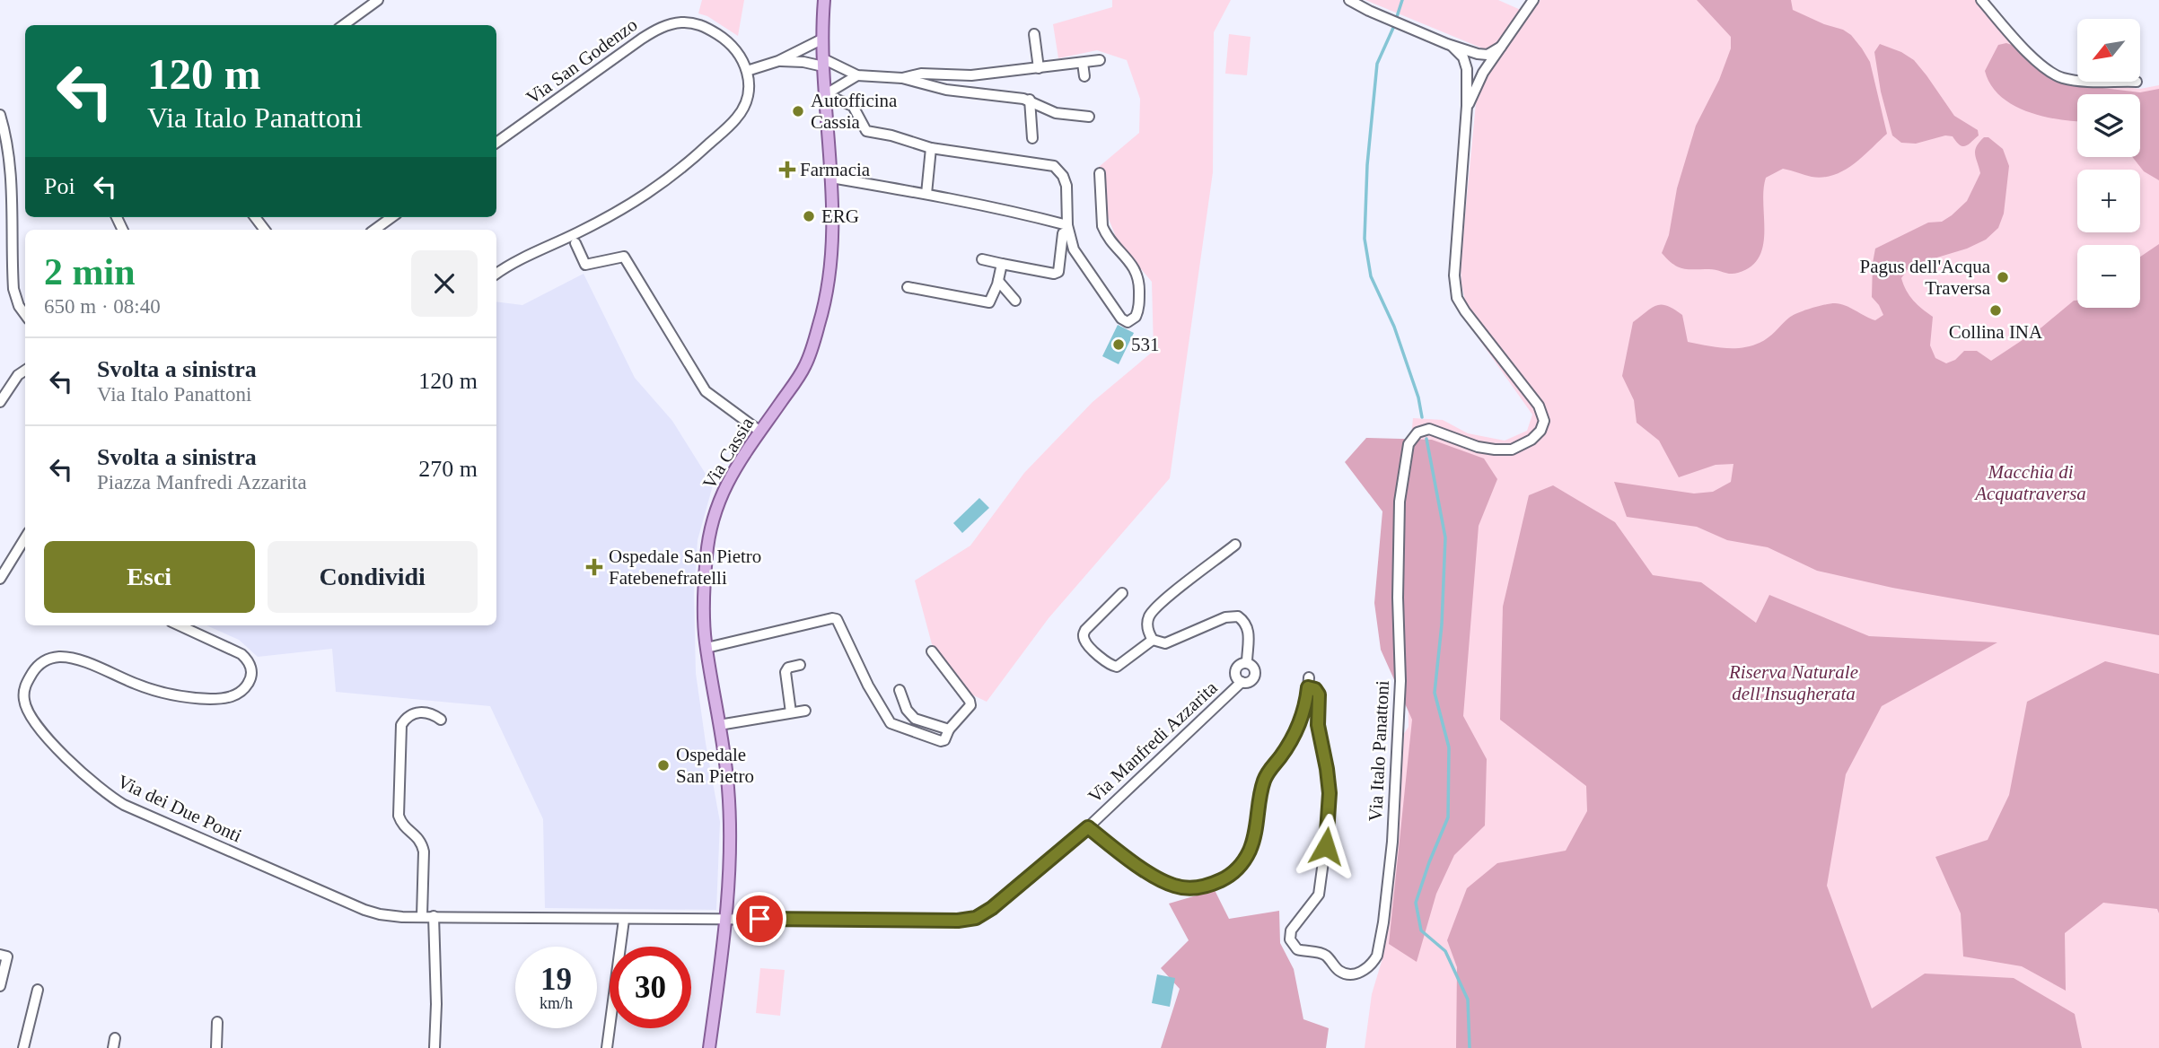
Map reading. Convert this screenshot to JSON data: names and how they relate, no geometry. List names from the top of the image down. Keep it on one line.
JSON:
{"streets":{"main road":["Via Cassia"],"street":["Via San Godenzo","Via Manfredi Azzarita","Via Italo Panattoni","Via dei Due Ponti"]},"crossings":[["Via Cassia","Via Manfredi Azzarita"],["Via Cassia","Via dei Due Ponti"],["Via Manfredi Azzarita","Via Italo Panattoni"],["Via Manfredi Azzarita","Via dei Due Ponti"]],"parks":["Macchia di Acquatraversa","Riserva Naturale dell'Insugherata"],"places":{"other":["Autofficina Cassia","ERG","Pagus dell'Acqua Traversa","Collina INA","531","Ospedale San Pietro"],"health":["Farmacia","Ospedale San Pietro Fatebenefratelli"]},"north":"bottom left","page":{"map_buttons":["+","−"],"turn":["120 m","Via Italo Panattoni"],"then":"Poi","heading":["2 min","650 m · 08:40"],"list":[{"name":"Svolta a sinistra","note":"Via Italo Panattoni","value":"120 m"},{"name":"Svolta a sinistra","note":"Piazza Manfredi Azzarita","value":"270 m"}],"buttons":["Esci","Condividi"],"speed":"19 km/h","limit":"30"}}
